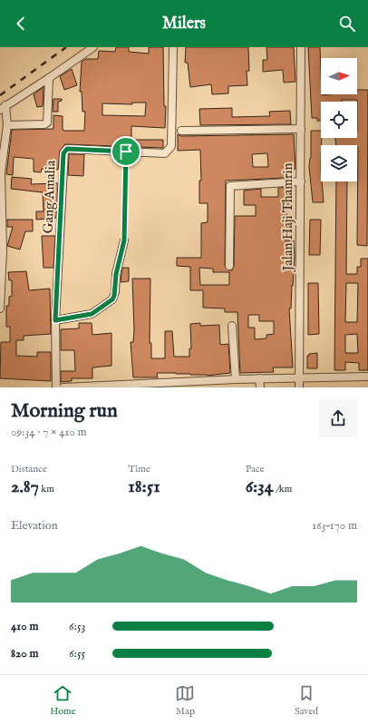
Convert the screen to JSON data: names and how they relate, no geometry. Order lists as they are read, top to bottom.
{
  "streets": {
    "street": ["Gang Amalia", "Jalan Haji Thamrin"]
  },
  "north": "right",
  "page": {
    "header": "Milers",
    "heading": ["Morning run", "09:34 · 7 × 410 m"],
    "stats": [
      ["Distance", "2.87 km"],
      ["Time", "18:51"],
      ["Pace", "6:34 /km"]
    ],
    "chart": ["Elevation", "163–170 m"],
    "list": [
      {
        "name": "410 m",
        "note": "6:53"
      },
      {
        "name": "820 m",
        "note": "6:55"
      }
    ],
    "tabs": ["Home", "Map", "Saved"]
  }
}
